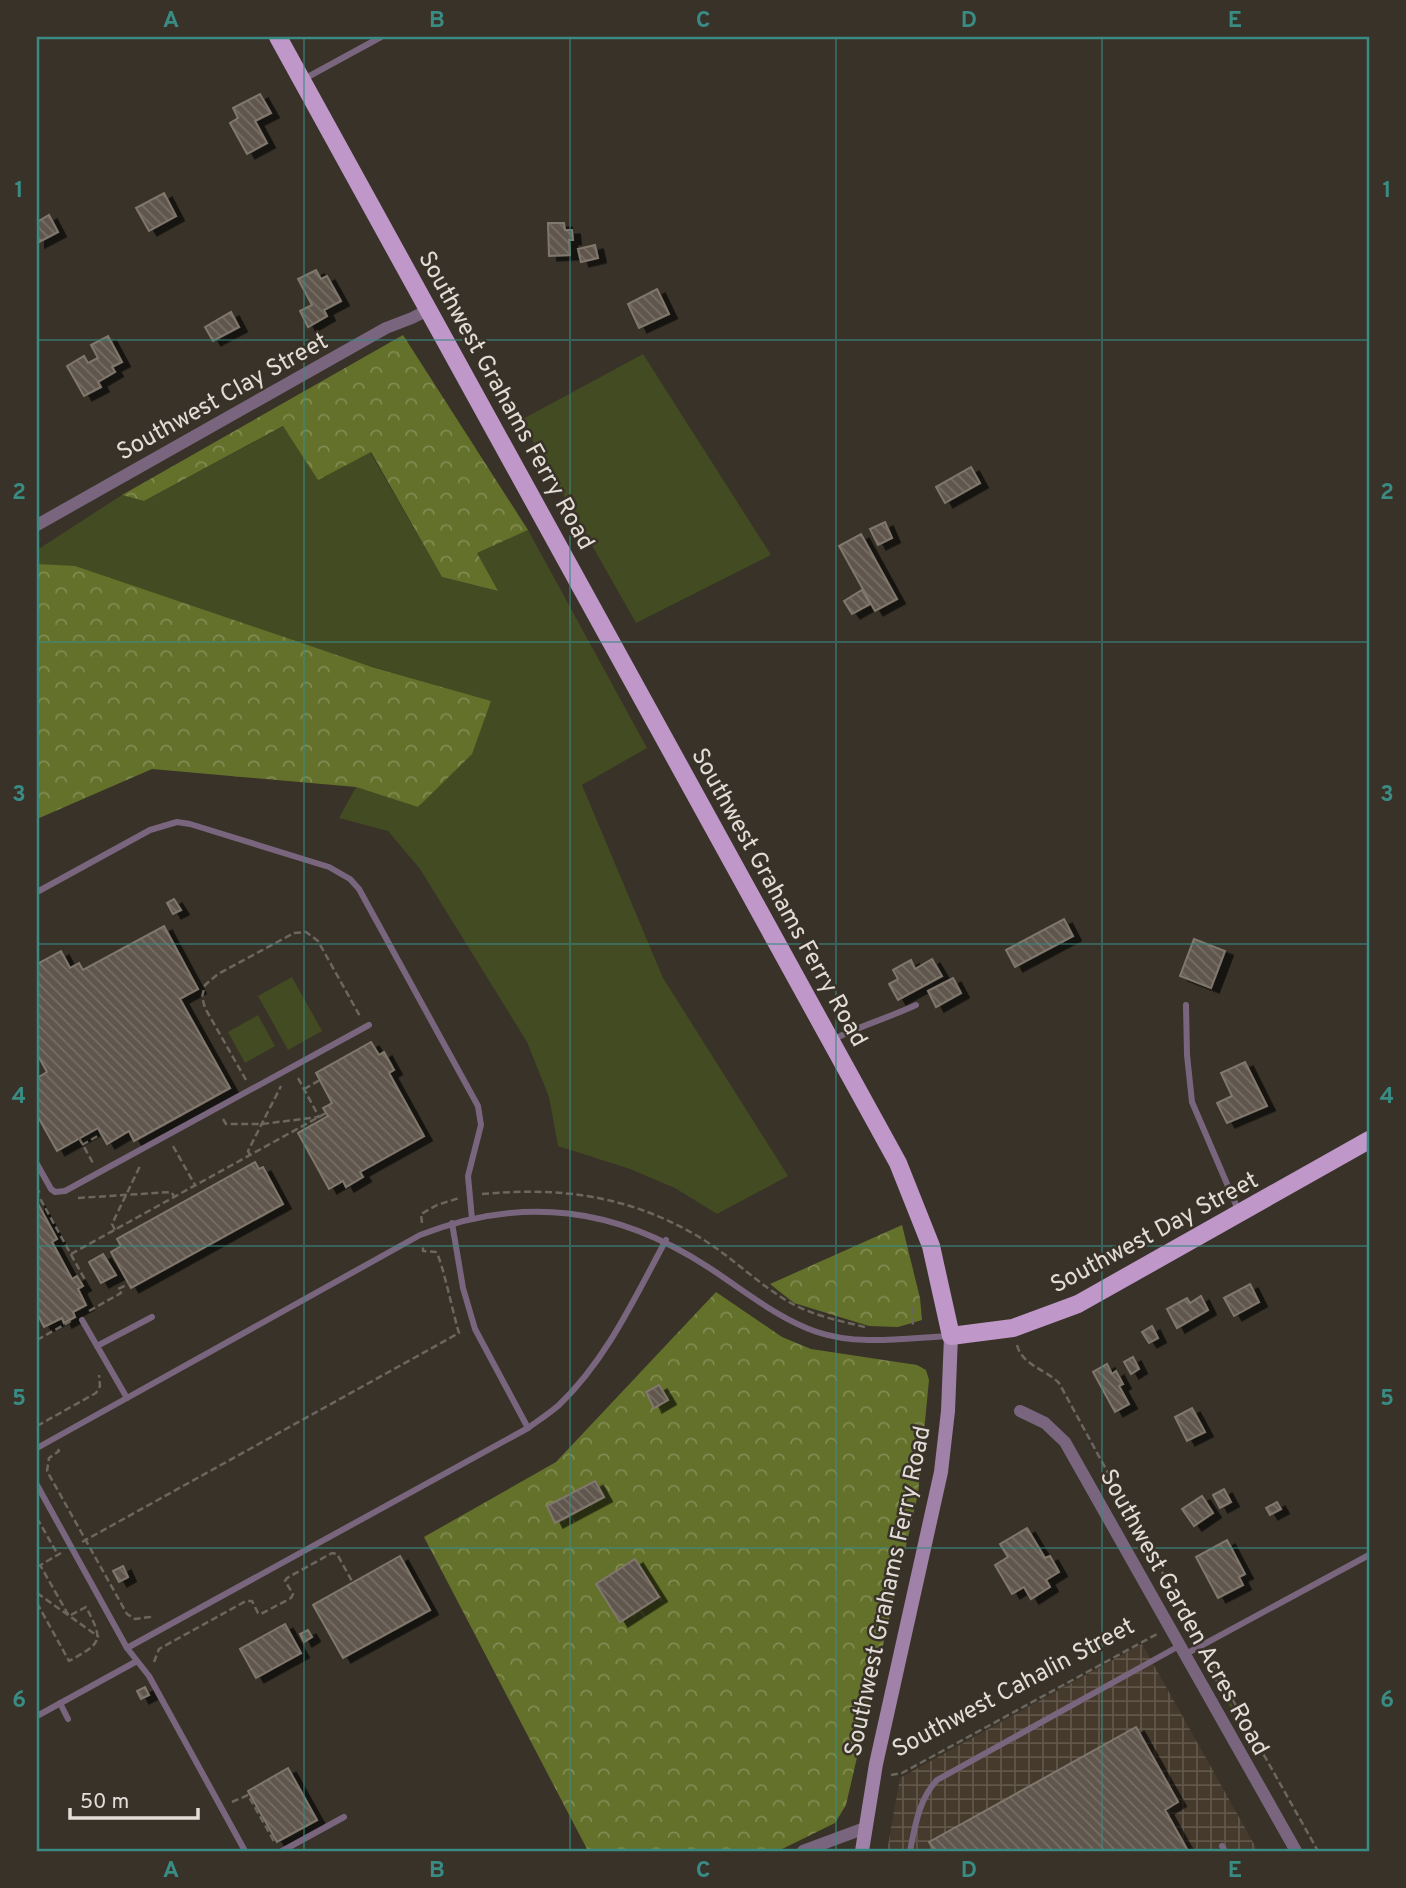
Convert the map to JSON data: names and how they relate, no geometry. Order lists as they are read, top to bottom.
{
  "streets": {
    "main road": ["Southwest Grahams Ferry Road", "Southwest Day Street"],
    "street": ["Southwest Clay Street", "Southwest Garden Acres Road"],
    "path": ["Southwest Cahalin Street"]
  },
  "crossings": [
    ["Southwest Clay Street", "Southwest Grahams Ferry Road"],
    ["Southwest Grahams Ferry Road", "Southwest Day Street"],
    ["Southwest Grahams Ferry Road", "Southwest Cahalin Street"],
    ["Southwest Garden Acres Road", "Southwest Cahalin Street"]
  ],
  "scale_bar": "50 m",
  "grid": {
    "columns": [
      "A",
      "B",
      "C",
      "D",
      "E"
    ],
    "rows": [
      "1",
      "2",
      "3",
      "4",
      "5",
      "6"
    ]
  }
}
